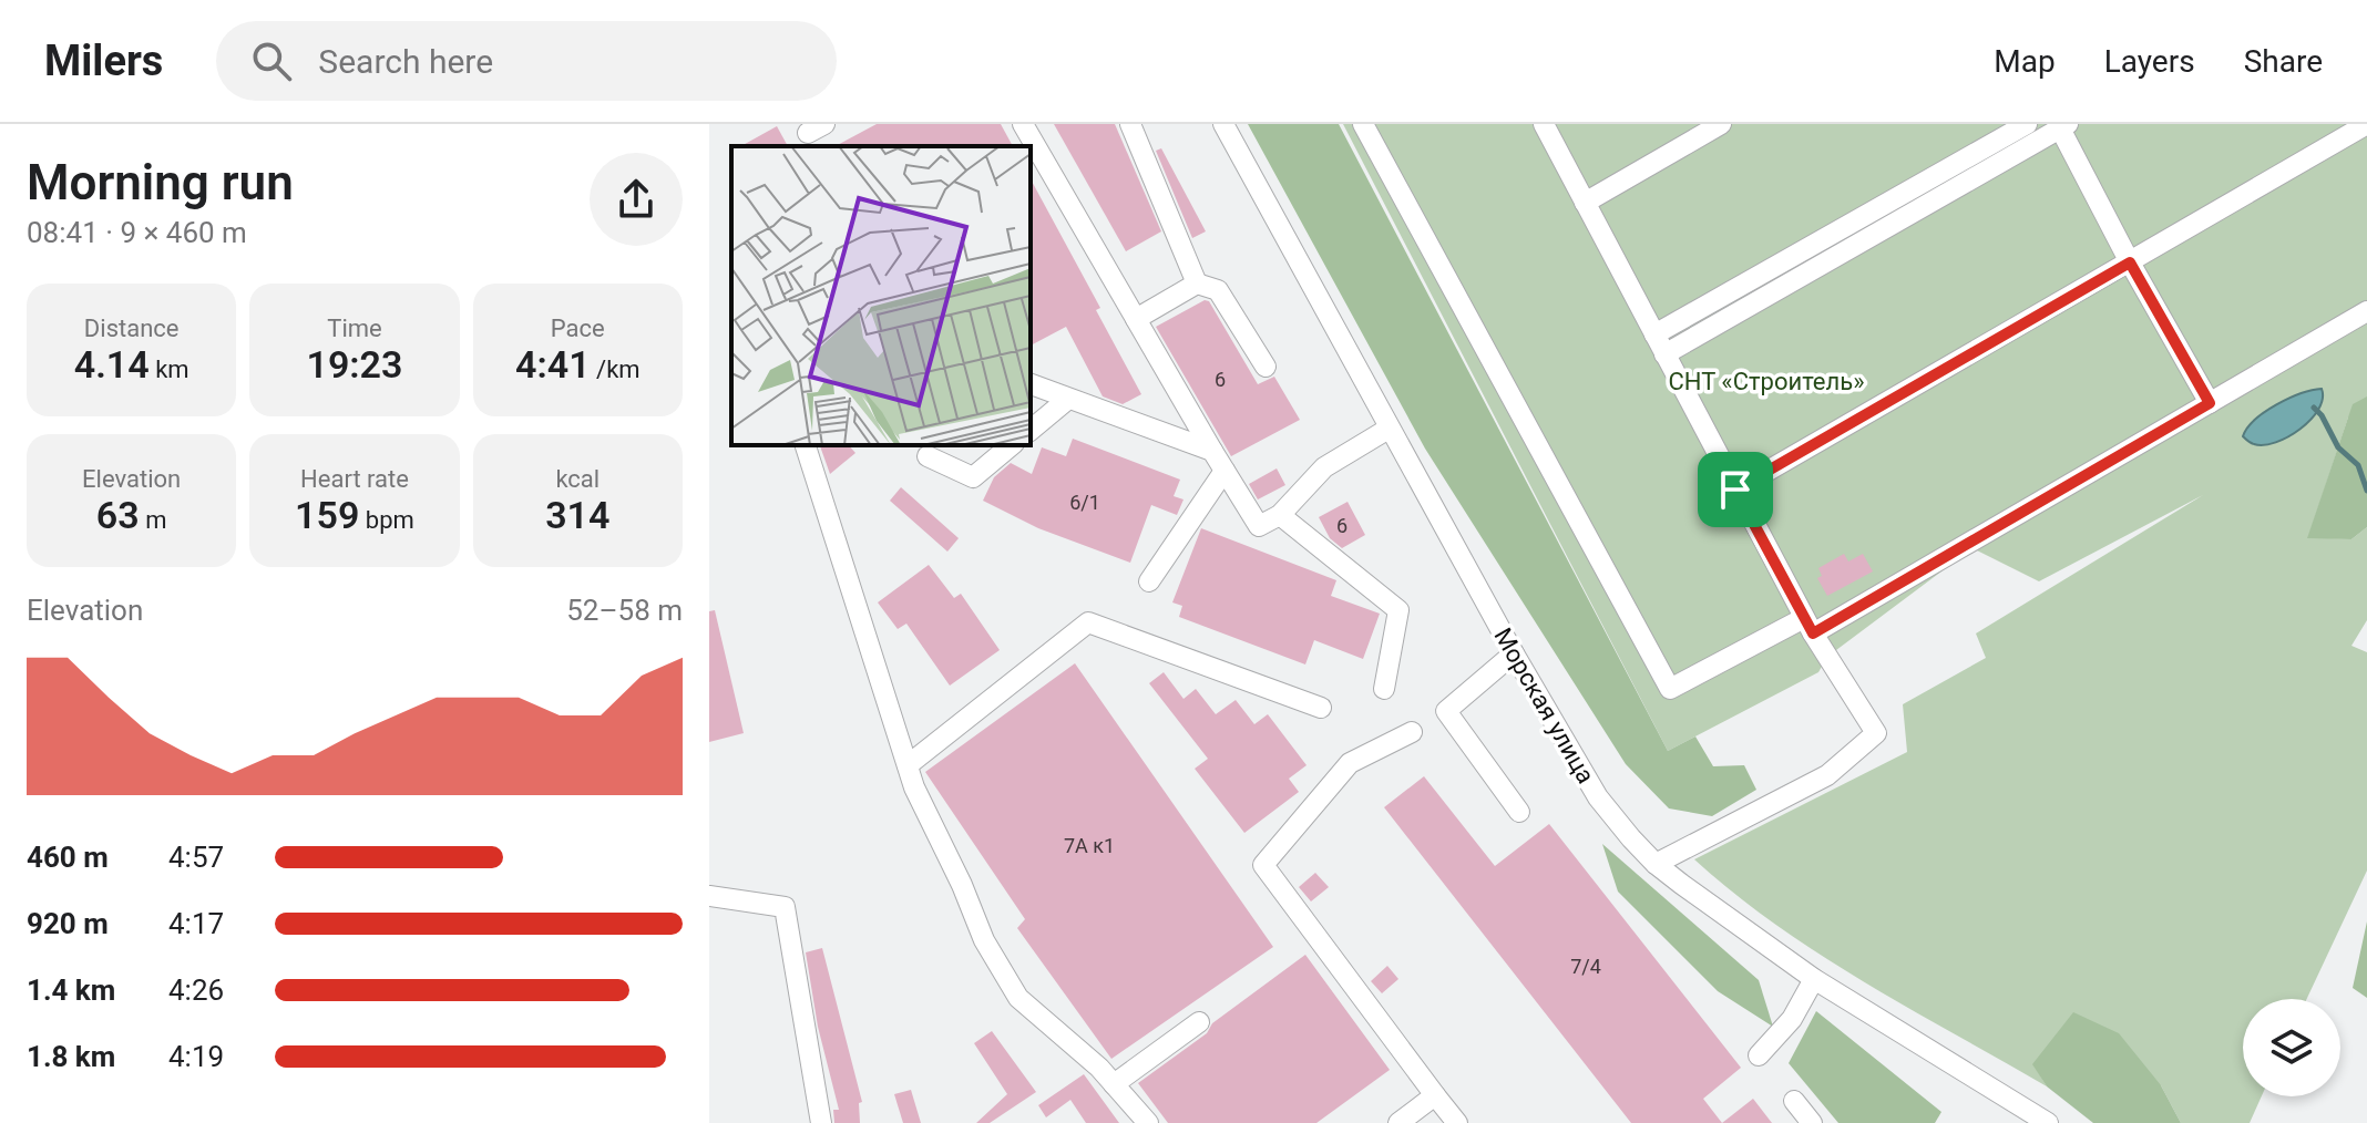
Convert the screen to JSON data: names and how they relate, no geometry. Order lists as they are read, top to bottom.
{
  "streets": {
    "street": ["Морская улица"]
  },
  "parks": ["СНТ «Строитель»"],
  "house_numbers": [
    "6",
    "6/1",
    "6",
    "7А к1",
    "7/4"
  ],
  "page": {
    "header": "Milers",
    "search": "Search here",
    "nav": ["Map", "Layers", "Share"],
    "heading": ["Morning run", "08:41 · 9 × 460 m"],
    "stats": [
      ["Distance", "4.14 km"],
      ["Time", "19:23"],
      ["Pace", "4:41 /km"],
      ["Elevation", "63 m"],
      ["Heart rate", "159 bpm"],
      ["kcal", "314"]
    ],
    "chart": ["Elevation", "52–58 m"],
    "list": [
      {
        "name": "460 m",
        "note": "4:57"
      },
      {
        "name": "920 m",
        "note": "4:17"
      },
      {
        "name": "1.4 km",
        "note": "4:26"
      },
      {
        "name": "1.8 km",
        "note": "4:19"
      }
    ]
  }
}
